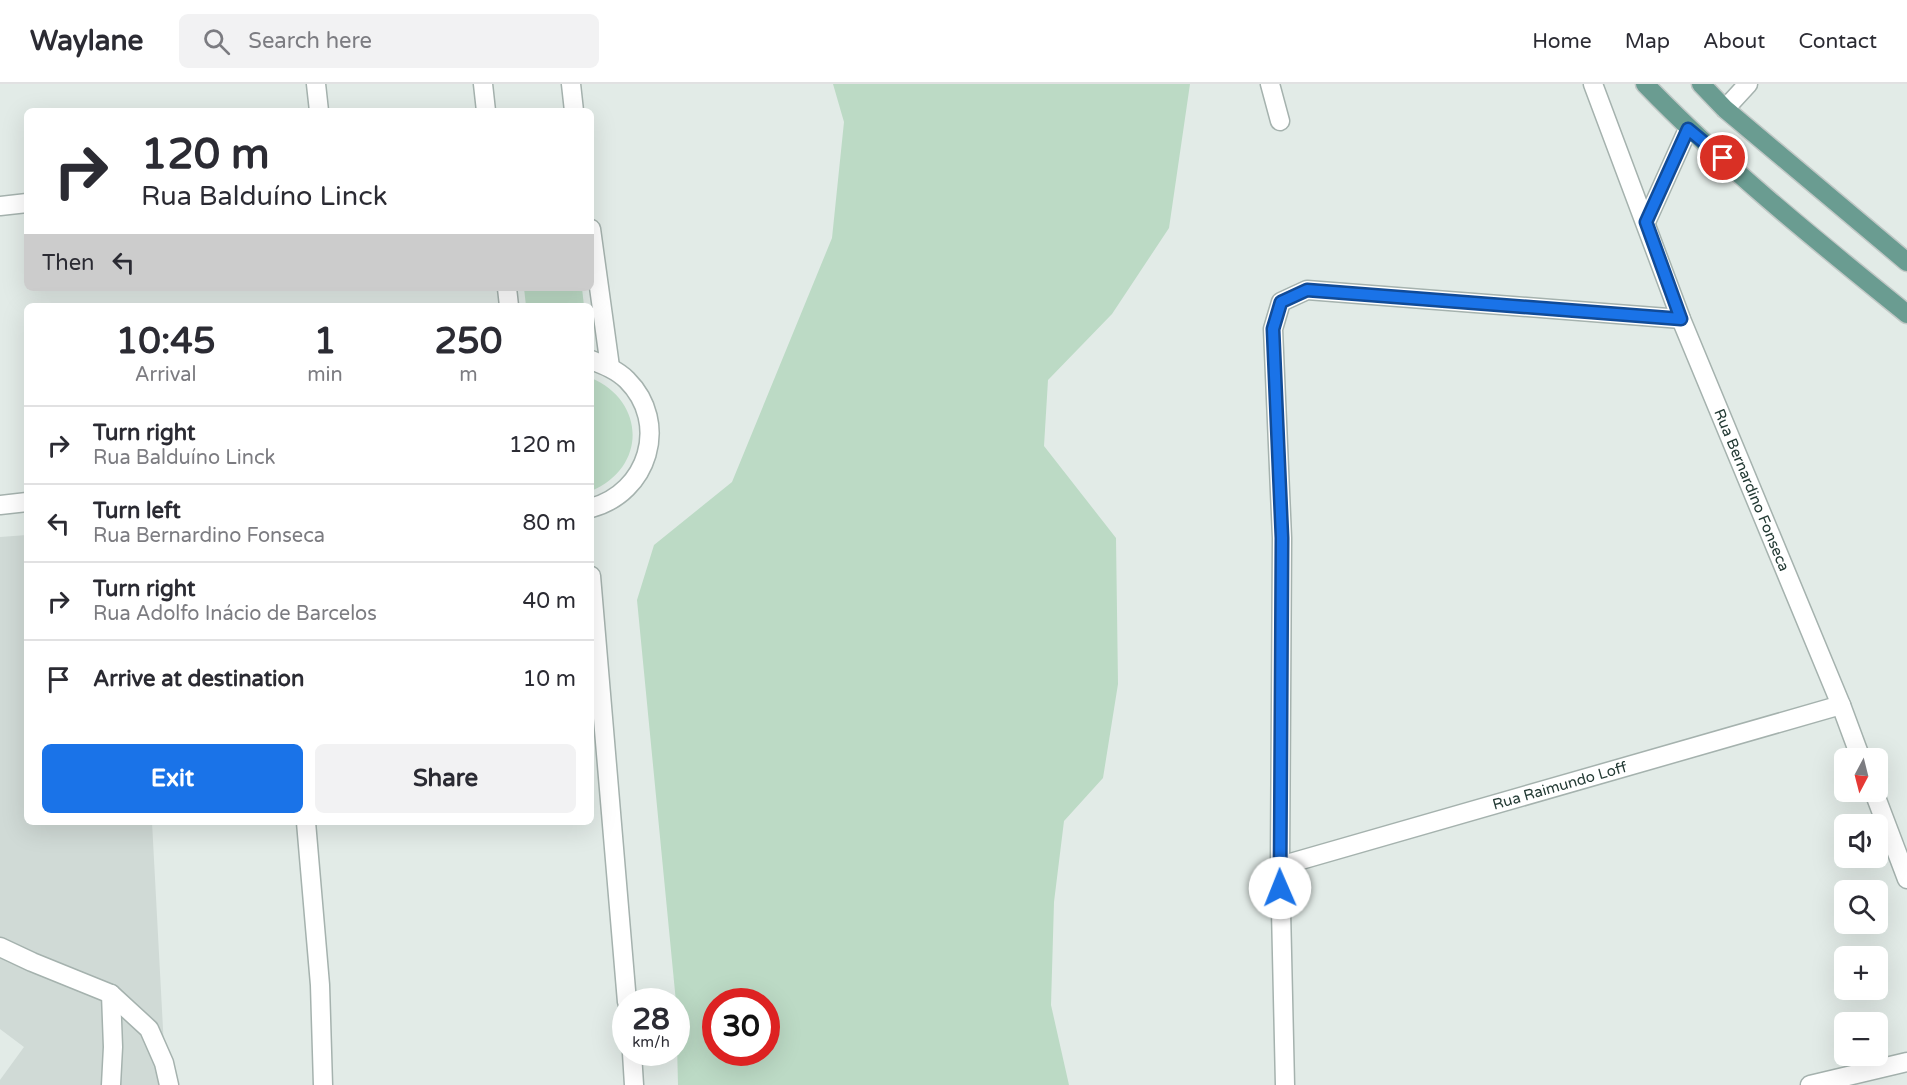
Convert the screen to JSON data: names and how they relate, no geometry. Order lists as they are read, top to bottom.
{
  "streets": {
    "street": ["Rua Bernardino Fonseca", "Rua Raimundo Loff"]
  },
  "crossings": [
    ["Rua Bernardino Fonseca", "Rua Raimundo Loff"]
  ],
  "north": "bottom",
  "page": {
    "header": "Waylane",
    "search": "Search here",
    "nav": [
      "Home",
      "Map",
      "About",
      "Contact"
    ],
    "turn": ["120 m", "Rua Balduíno Linck"],
    "then": "Then",
    "eta": [
      "10:45",
      "Arrival",
      "1",
      "min",
      "250",
      "m"
    ],
    "list": [
      {
        "name": "Turn right",
        "note": "Rua Balduíno Linck",
        "value": "120 m"
      },
      {
        "name": "Turn left",
        "note": "Rua Bernardino Fonseca",
        "value": "80 m"
      },
      {
        "name": "Turn right",
        "note": "Rua Adolfo Inácio de Barcelos",
        "value": "40 m"
      },
      {
        "name": "Arrive at destination",
        "value": "10 m"
      }
    ],
    "buttons": ["Exit", "Share"],
    "map_buttons": ["+", "−"],
    "speed": "28 km/h",
    "limit": "30"
  }
}
